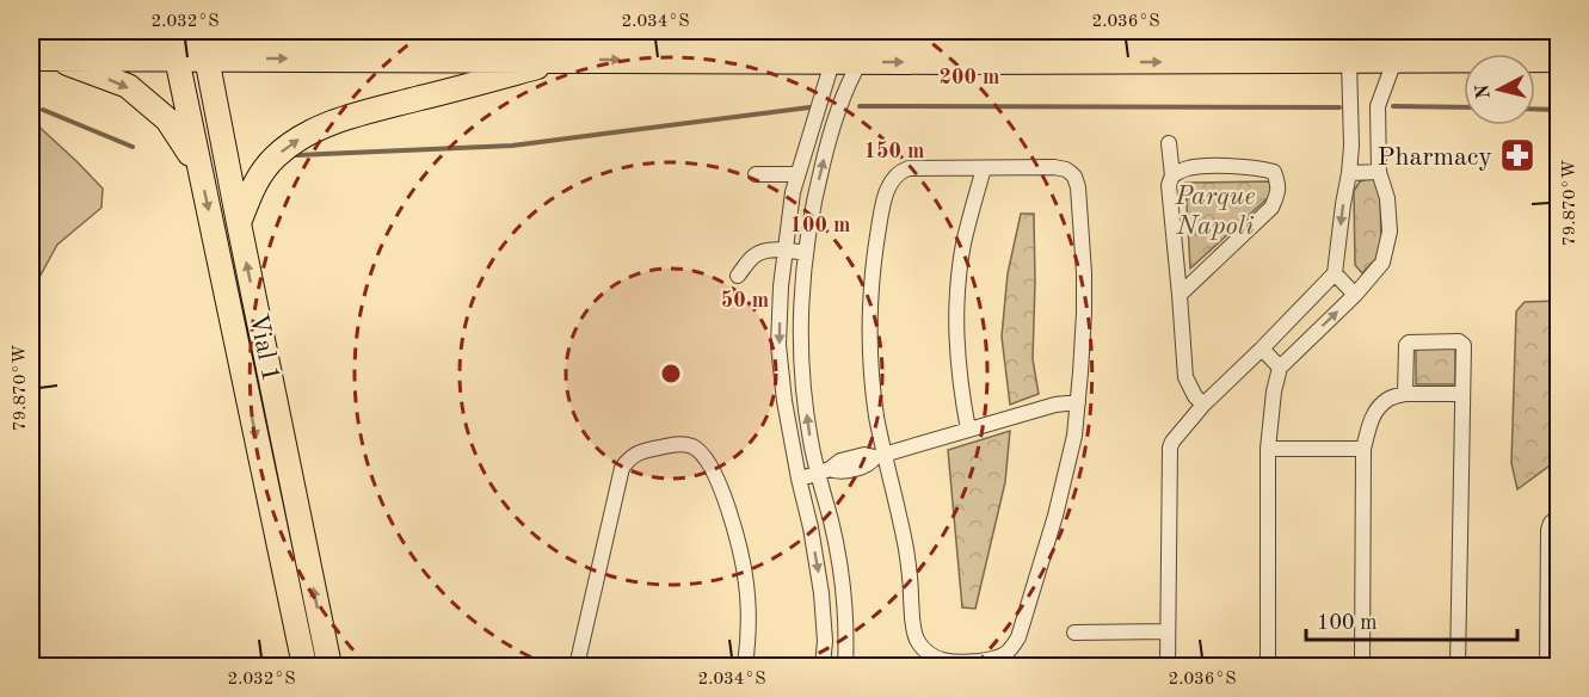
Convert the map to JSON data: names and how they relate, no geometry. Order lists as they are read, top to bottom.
{
  "streets": {
    "main road": ["Vial 1"]
  },
  "parks": ["Parque Napoli"],
  "places": {
    "pharmacy": ["Pharmacy"]
  },
  "scale_bar": "100 m",
  "north": "left",
  "coordinates": [
    "2.032°S",
    "2.034°S",
    "2.036°S",
    "79.870°W"
  ],
  "rings": [
    "200 m",
    "150 m",
    "100 m",
    "50 m"
  ]
}
